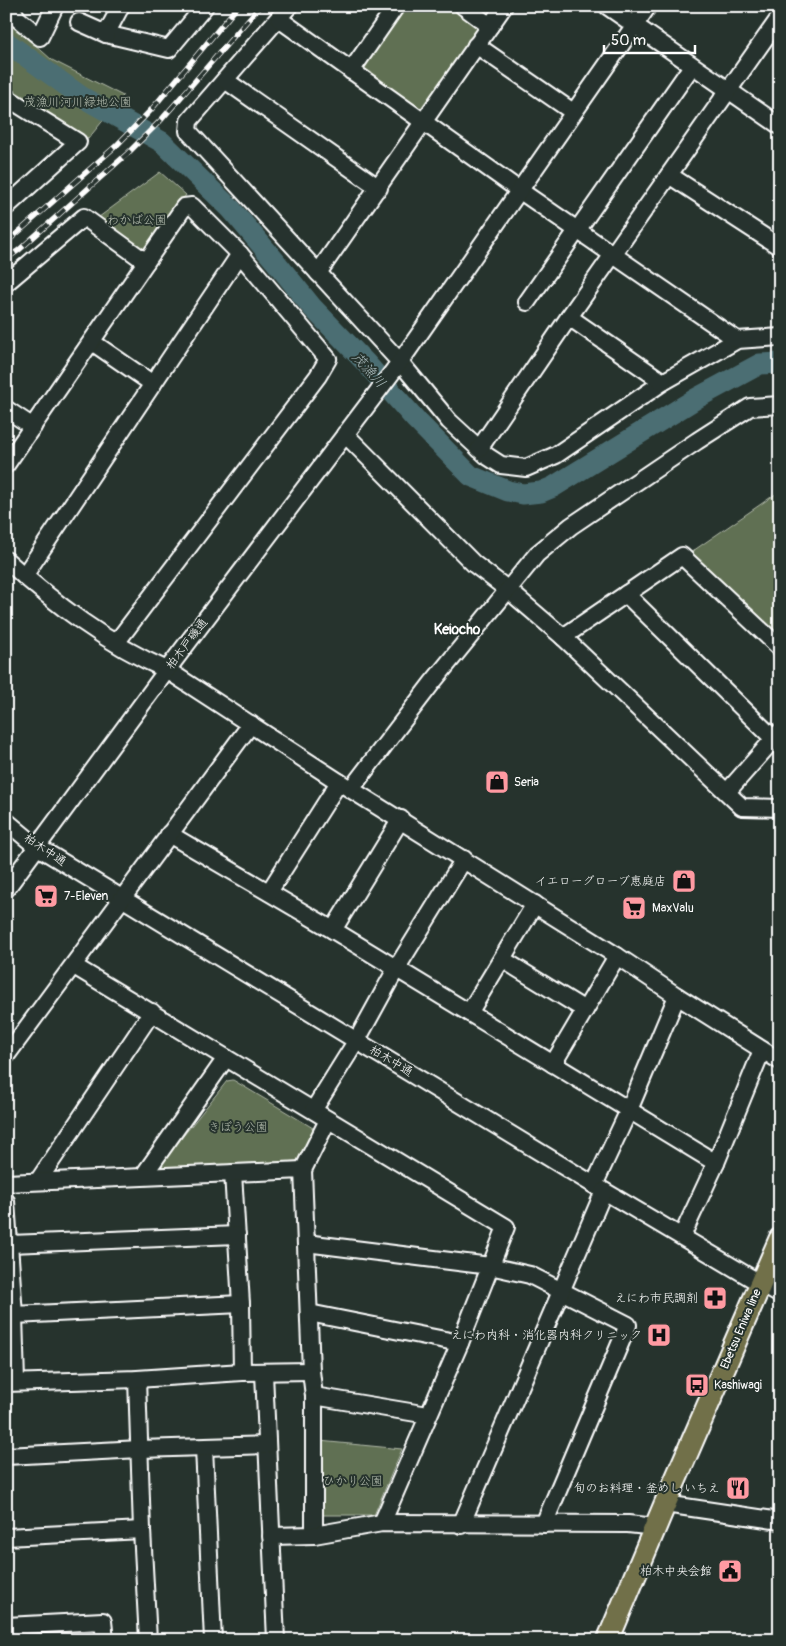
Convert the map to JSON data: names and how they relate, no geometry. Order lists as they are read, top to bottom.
{
  "streets": {
    "main road": ["Ebetsu Eniwa line"],
    "street": ["柏木戸磯通", "柏木中通"]
  },
  "crossings": [
    ["柏木戸磯通", "柏木中通"],
    ["柏木中通", "Ebetsu Eniwa line"]
  ],
  "districts": ["Keiocho"],
  "water": ["茂漁川"],
  "parks": [
    "茂漁川河川緑地公園",
    "わかば公園",
    "きぼう公園",
    "ひかり公園"
  ],
  "places": {
    "shop": ["Seria", "イエローグローブ恵庭店"],
    "supermarket": ["7-Eleven", "MaxValu"],
    "pharmacy": ["えにわ市民調剤"],
    "hospital": ["えにわ内科・消化器内科クリニック"],
    "bus stop": ["Kashiwagi"],
    "restaurant": ["旬のお料理・釜めし いちえ"],
    "public building": ["柏木中央会館"]
  },
  "scale_bar": "50 m"
}
